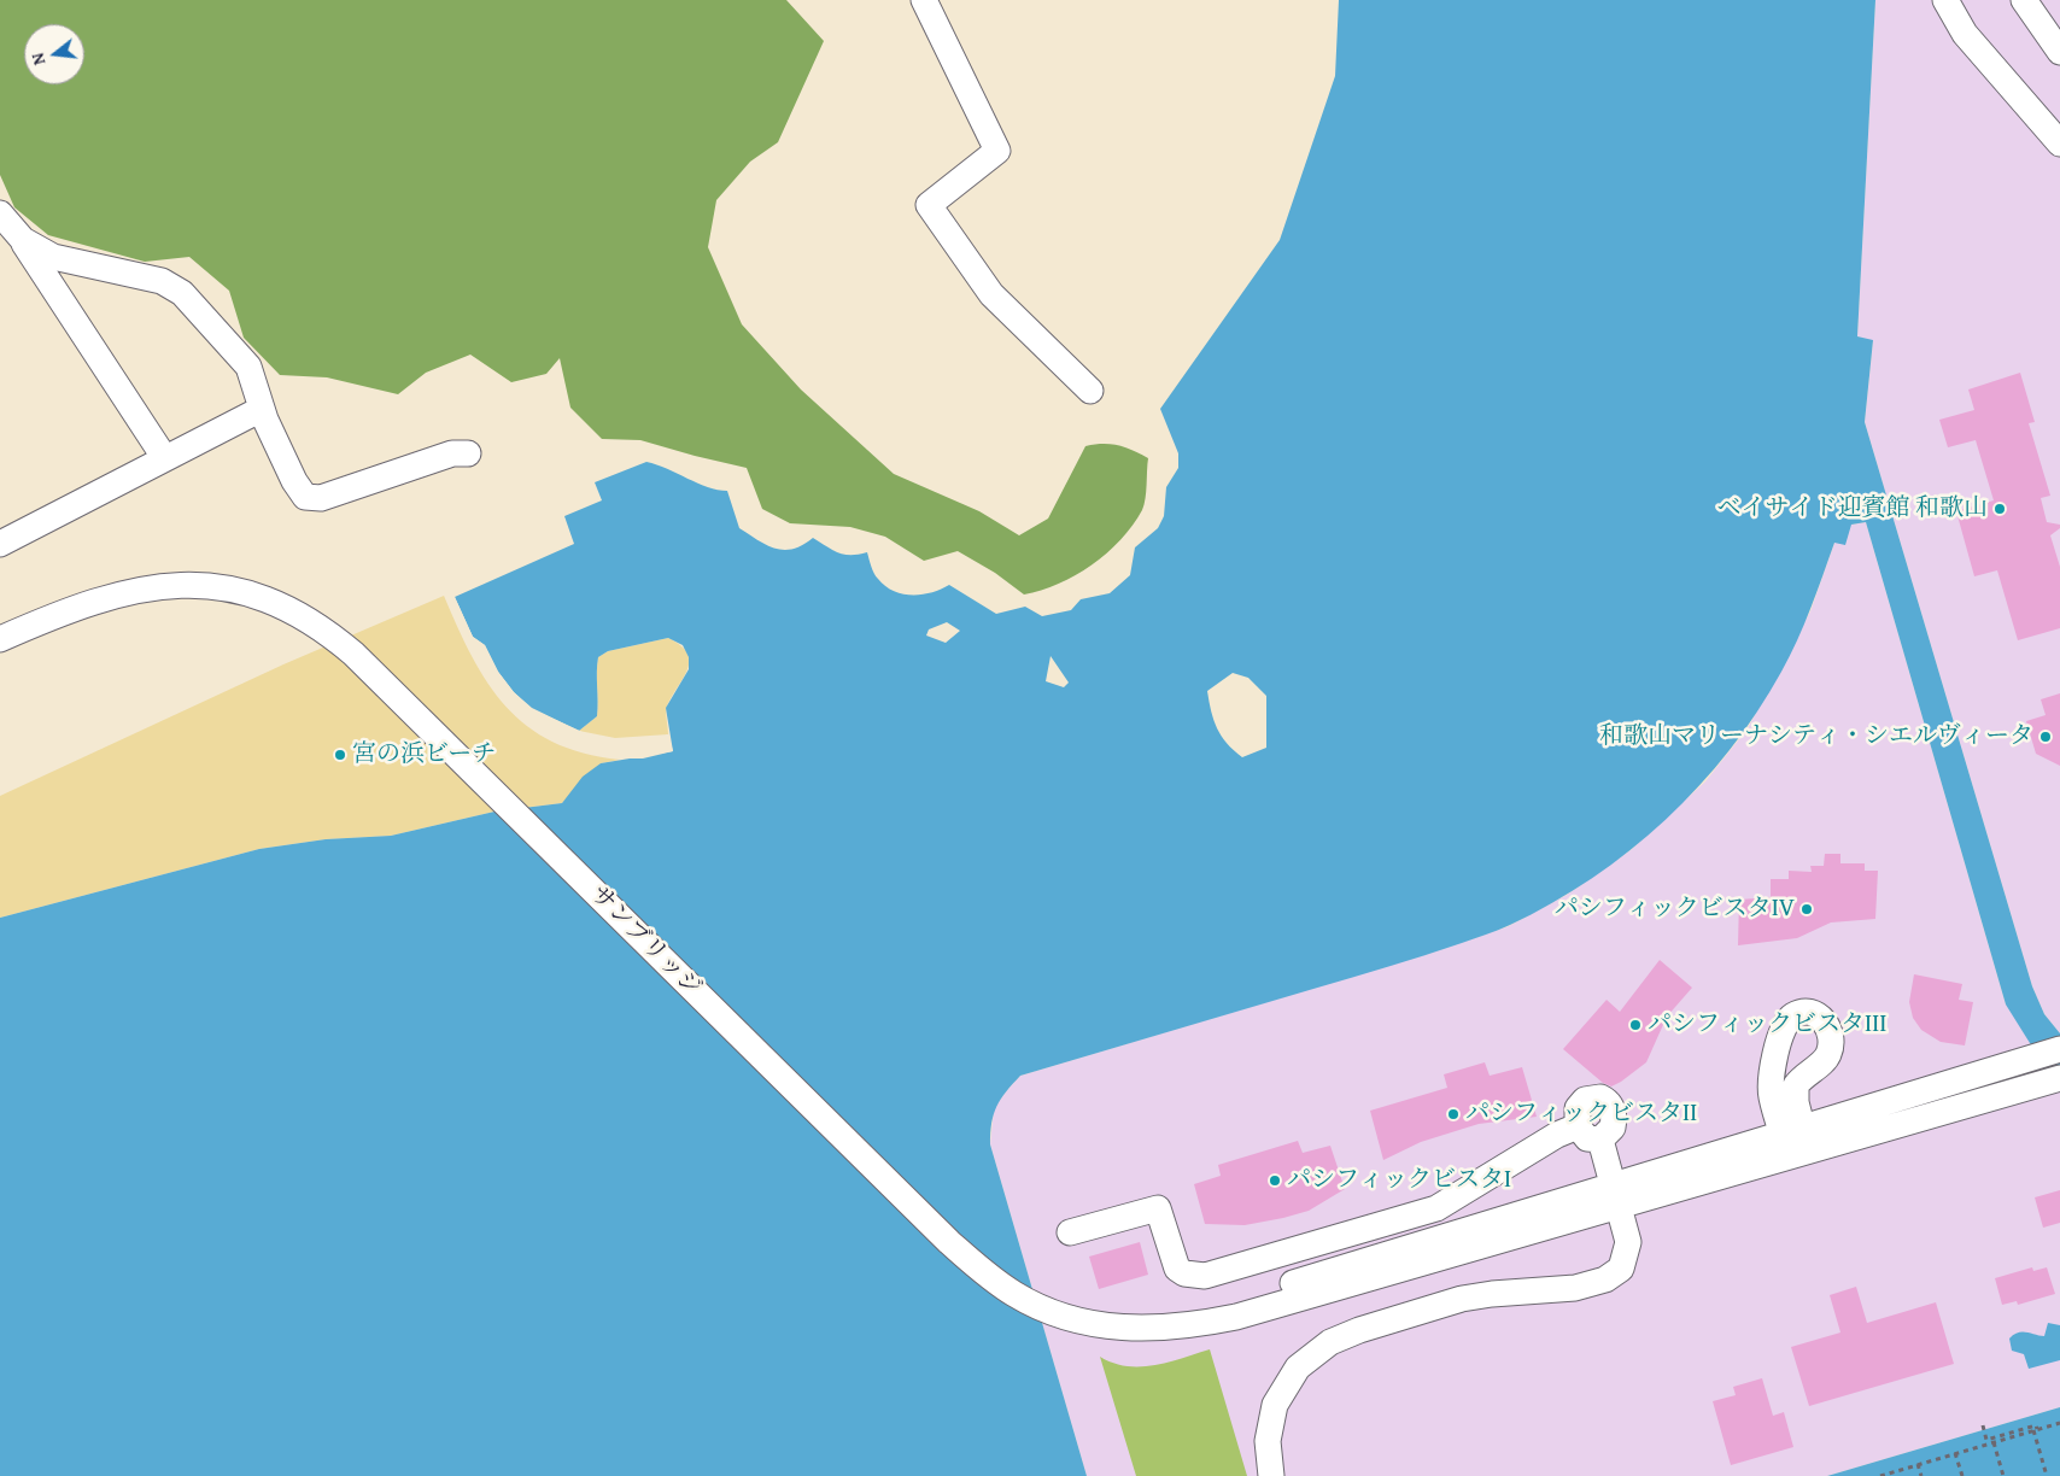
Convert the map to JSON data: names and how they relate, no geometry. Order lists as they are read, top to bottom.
{
  "streets": {
    "street": ["サンブリッジ"]
  },
  "places": [
    "ベイサイド迎賓館 和歌山",
    "和歌山マリーナシティ・シエルヴィータ",
    "宮の浜ビーチ",
    "パシフィックビスタⅣ",
    "パシフィックビスタⅢ",
    "パシフィックビスタⅡ",
    "パシフィックビスタⅠ"
  ],
  "north": "left"
}
